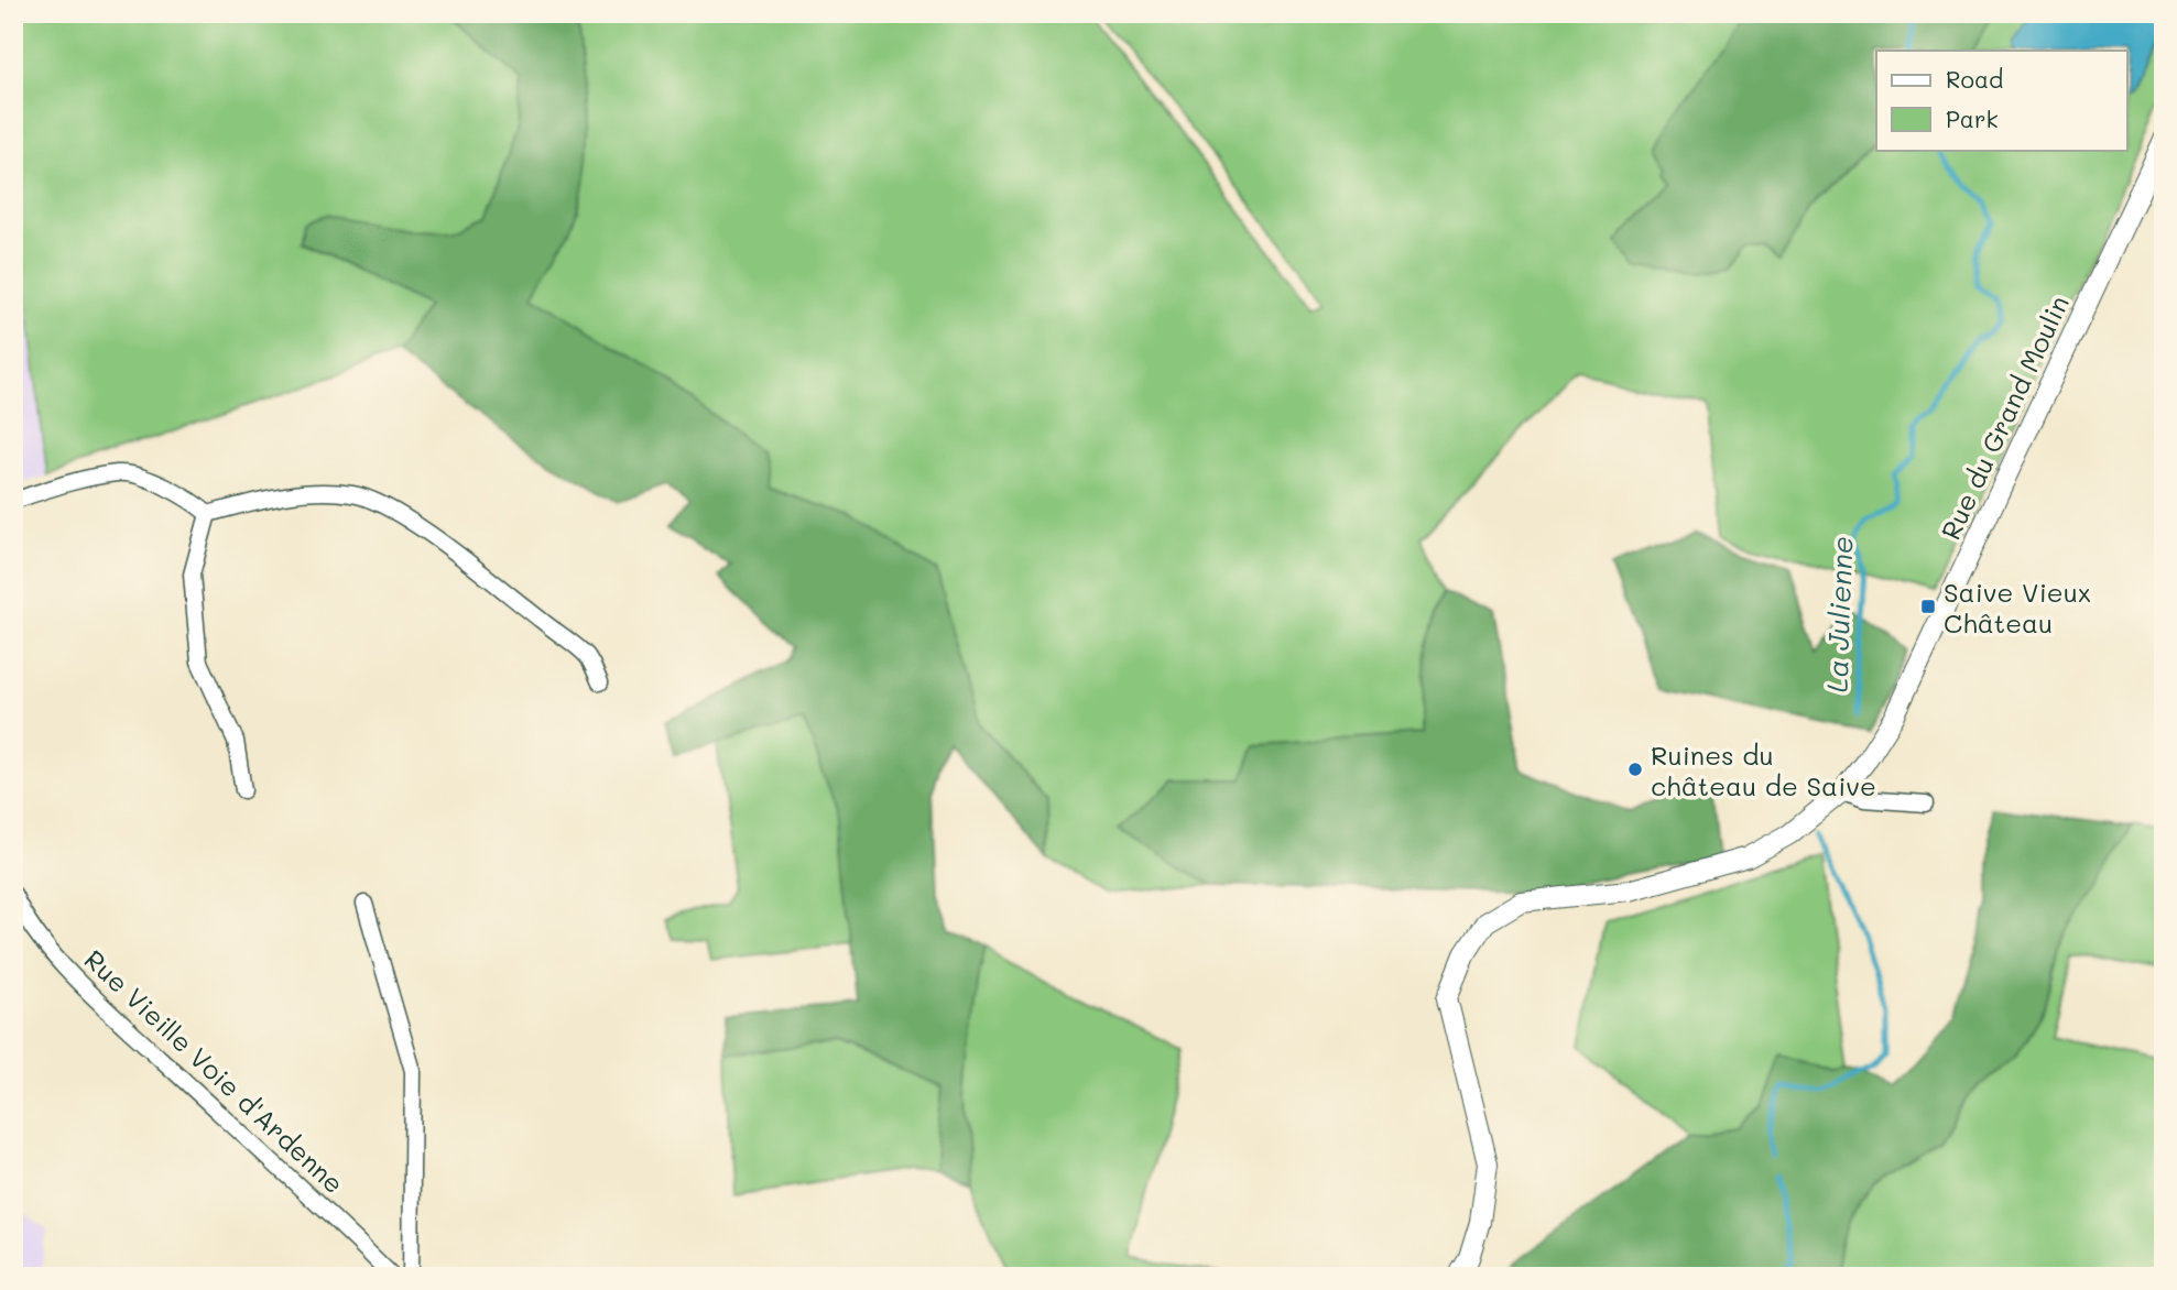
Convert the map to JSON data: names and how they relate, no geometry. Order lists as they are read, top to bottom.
{
  "streets": {
    "street": ["Rue du Grand Moulin", "Rue Vieille Voie d'Ardenne"]
  },
  "water": ["La Julienne"],
  "places": {
    "transit": ["Saive Vieux Château"],
    "other": ["Ruines du château de Saive"]
  },
  "legend": ["Road", "Park"]
}
